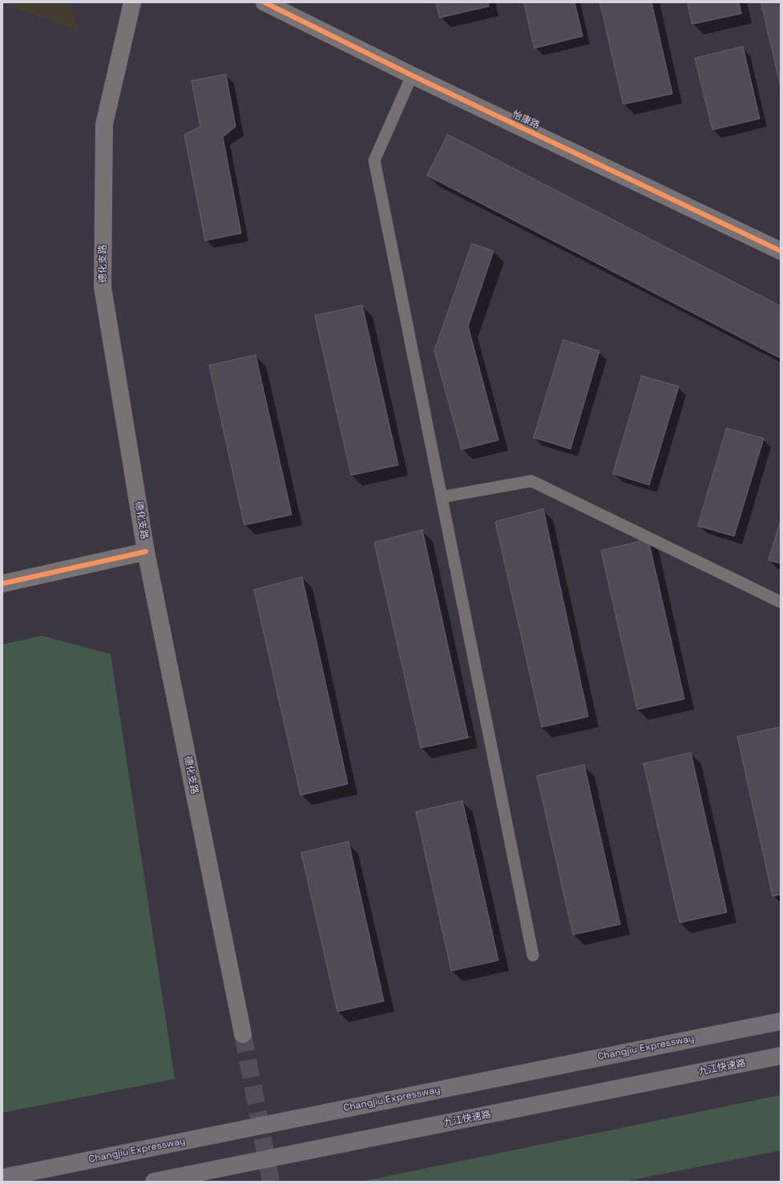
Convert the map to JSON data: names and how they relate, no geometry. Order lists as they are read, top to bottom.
{
  "streets": {
    "highway": ["Changjiu Expressway", "九江快速路"],
    "main road": ["怡康路", "德化支路"]
  }
}
